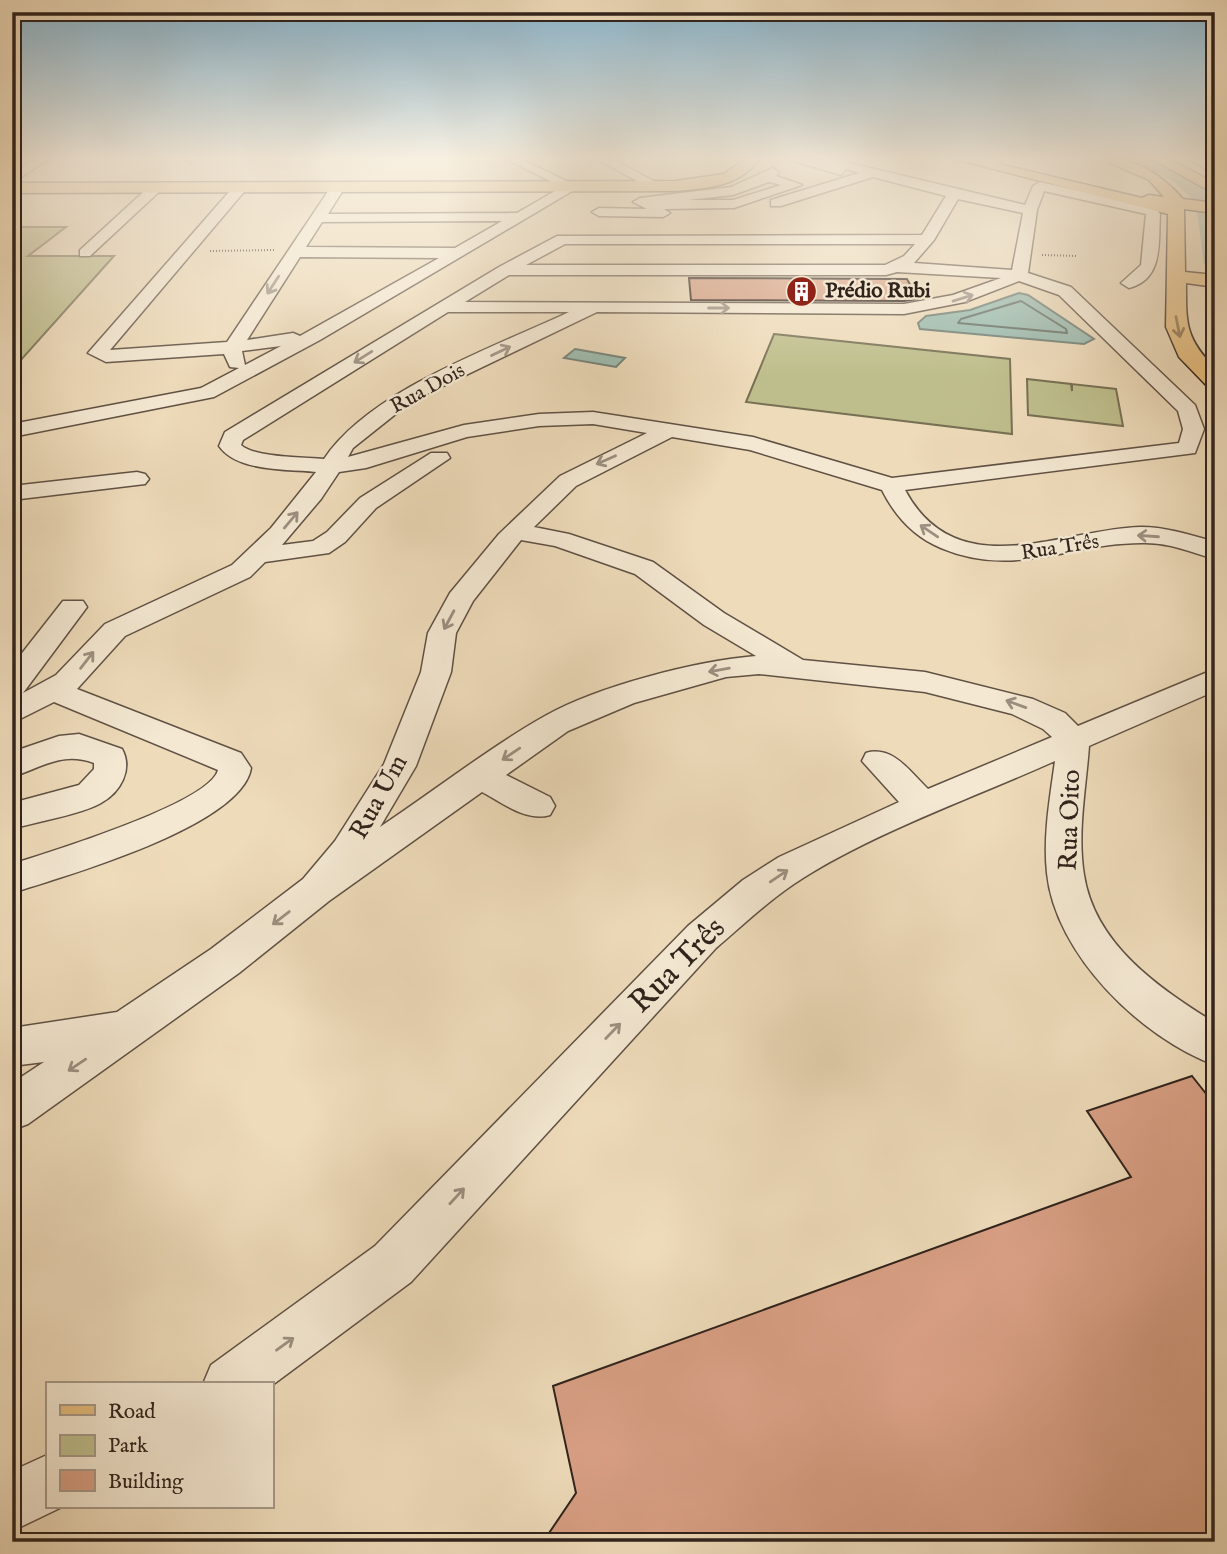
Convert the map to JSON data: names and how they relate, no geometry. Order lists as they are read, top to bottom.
{
  "streets": {
    "street": [
      "Rua Dois",
      "Rua Três",
      "Rua Um",
      "Rua Oito"
    ]
  },
  "crossings": [
    ["Rua Três", "Rua Oito"]
  ],
  "places": {
    "building": ["Prédio Rubi"]
  },
  "legend": ["Road", "Park", "Building"]
}
